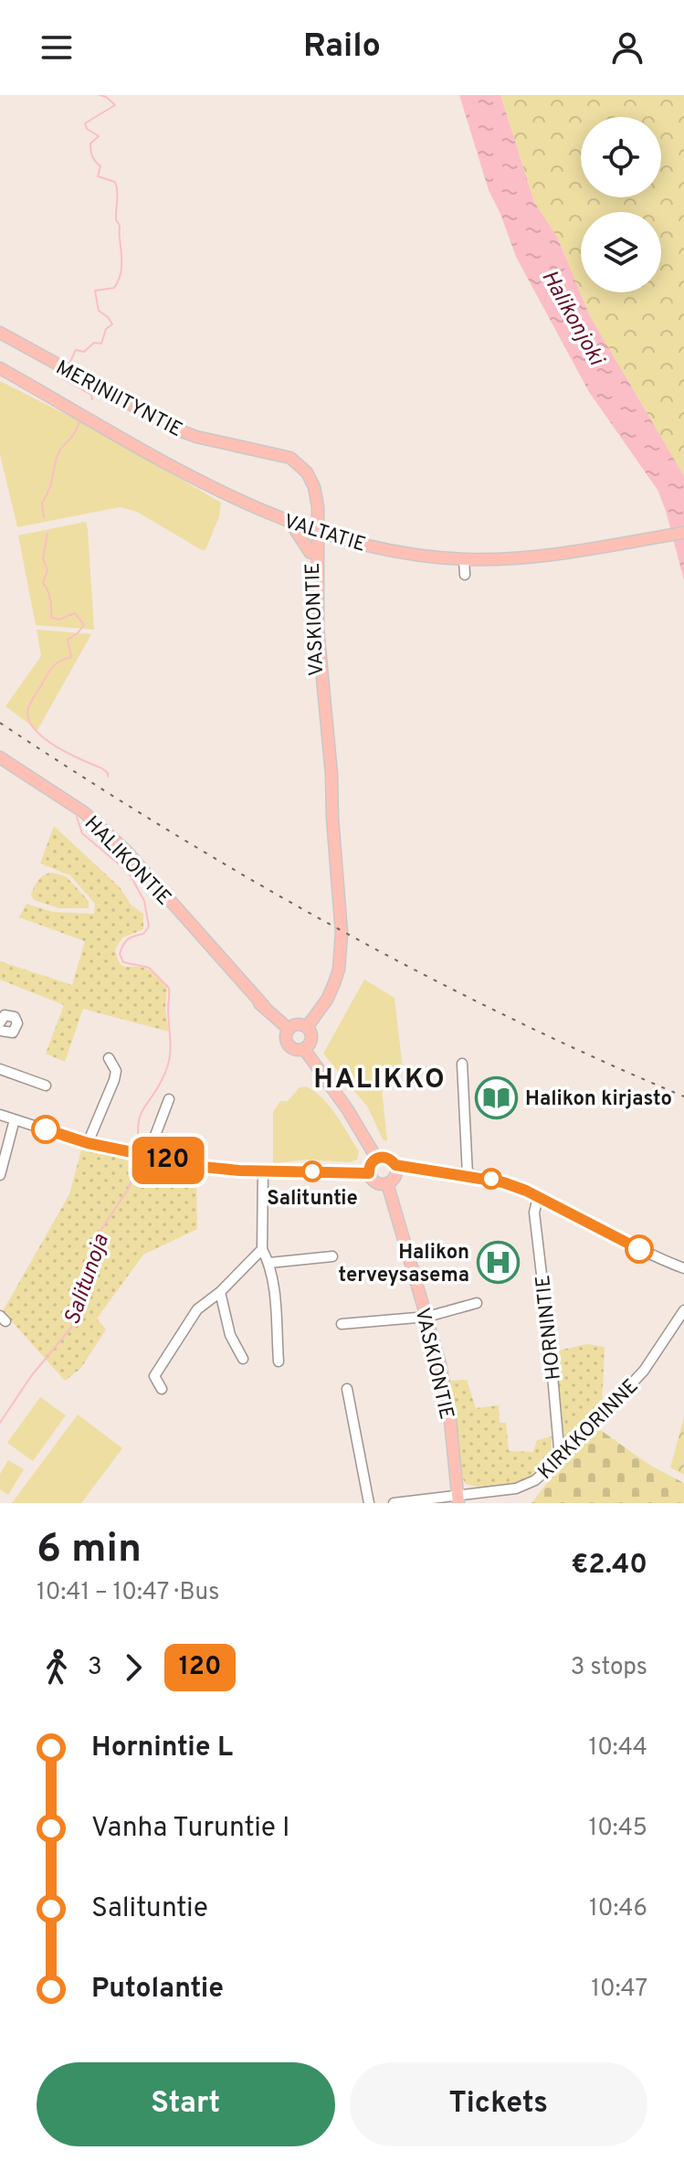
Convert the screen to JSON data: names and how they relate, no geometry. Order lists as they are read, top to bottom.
{
  "streets": {
    "main road": [
      "MERINIITYNTIE",
      "VALTATIE",
      "VASKIONTIE",
      "HALIKONTIE"
    ],
    "street": ["HORNINTIE", "KIRKKORINNE"]
  },
  "crossings": [
    ["MERINIITYNTIE", "VALTATIE"],
    ["MERINIITYNTIE", "VASKIONTIE"],
    ["VALTATIE", "VASKIONTIE"],
    ["VASKIONTIE", "HALIKONTIE"],
    ["VASKIONTIE", "KIRKKORINNE"],
    ["HORNINTIE", "KIRKKORINNE"]
  ],
  "districts": ["HALIKKO"],
  "water": ["Halikonjoki", "Salitunoja"],
  "places": {
    "library": ["Halikon kirjasto"],
    "other": ["Salituntie"],
    "hospital": ["Halikon terveysasema"]
  },
  "lines": ["bus line 120"],
  "page": {
    "header": "Railo",
    "on_map": "120",
    "heading": ["6 min", "10:41 – 10:47 · Bus", "€2.40"],
    "legs": ["3", "120", "3 stops"],
    "list": [
      {
        "name": "Hornintie L",
        "value": "10:44"
      },
      {
        "name": "Vanha Turuntie I",
        "value": "10:45"
      },
      {
        "name": "Salituntie",
        "value": "10:46"
      },
      {
        "name": "Putolantie",
        "value": "10:47"
      }
    ],
    "buttons": ["Start", "Tickets"]
  }
}
